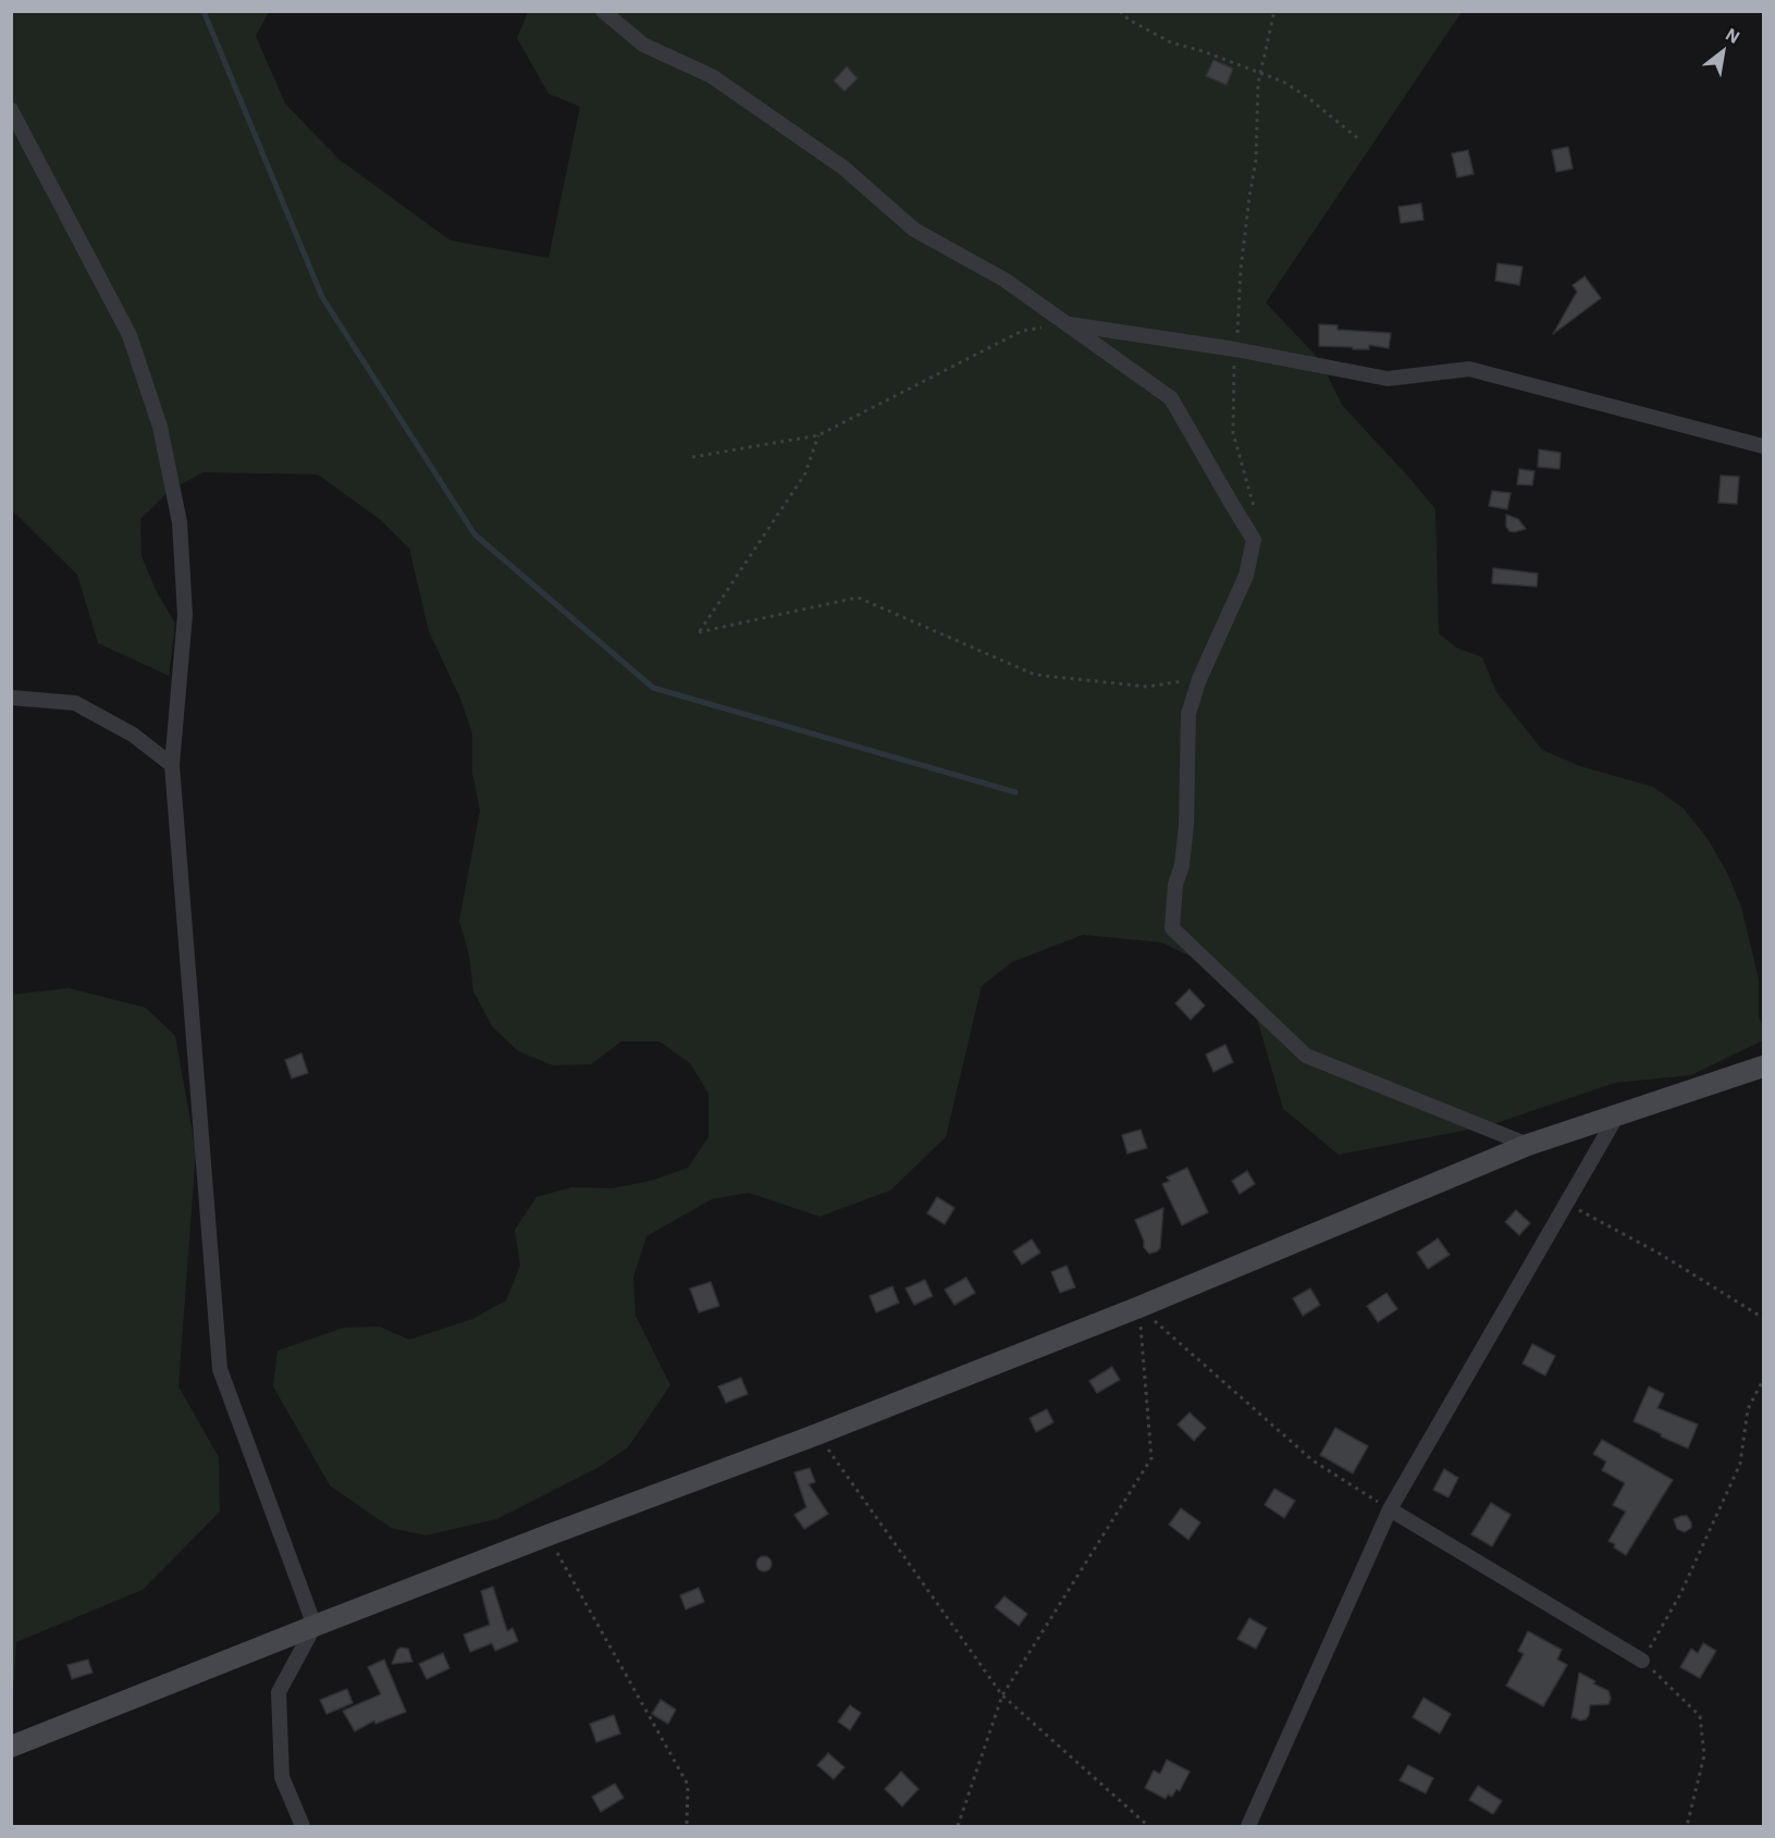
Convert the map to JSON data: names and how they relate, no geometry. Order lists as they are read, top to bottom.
{
  "north": "top right"
}
